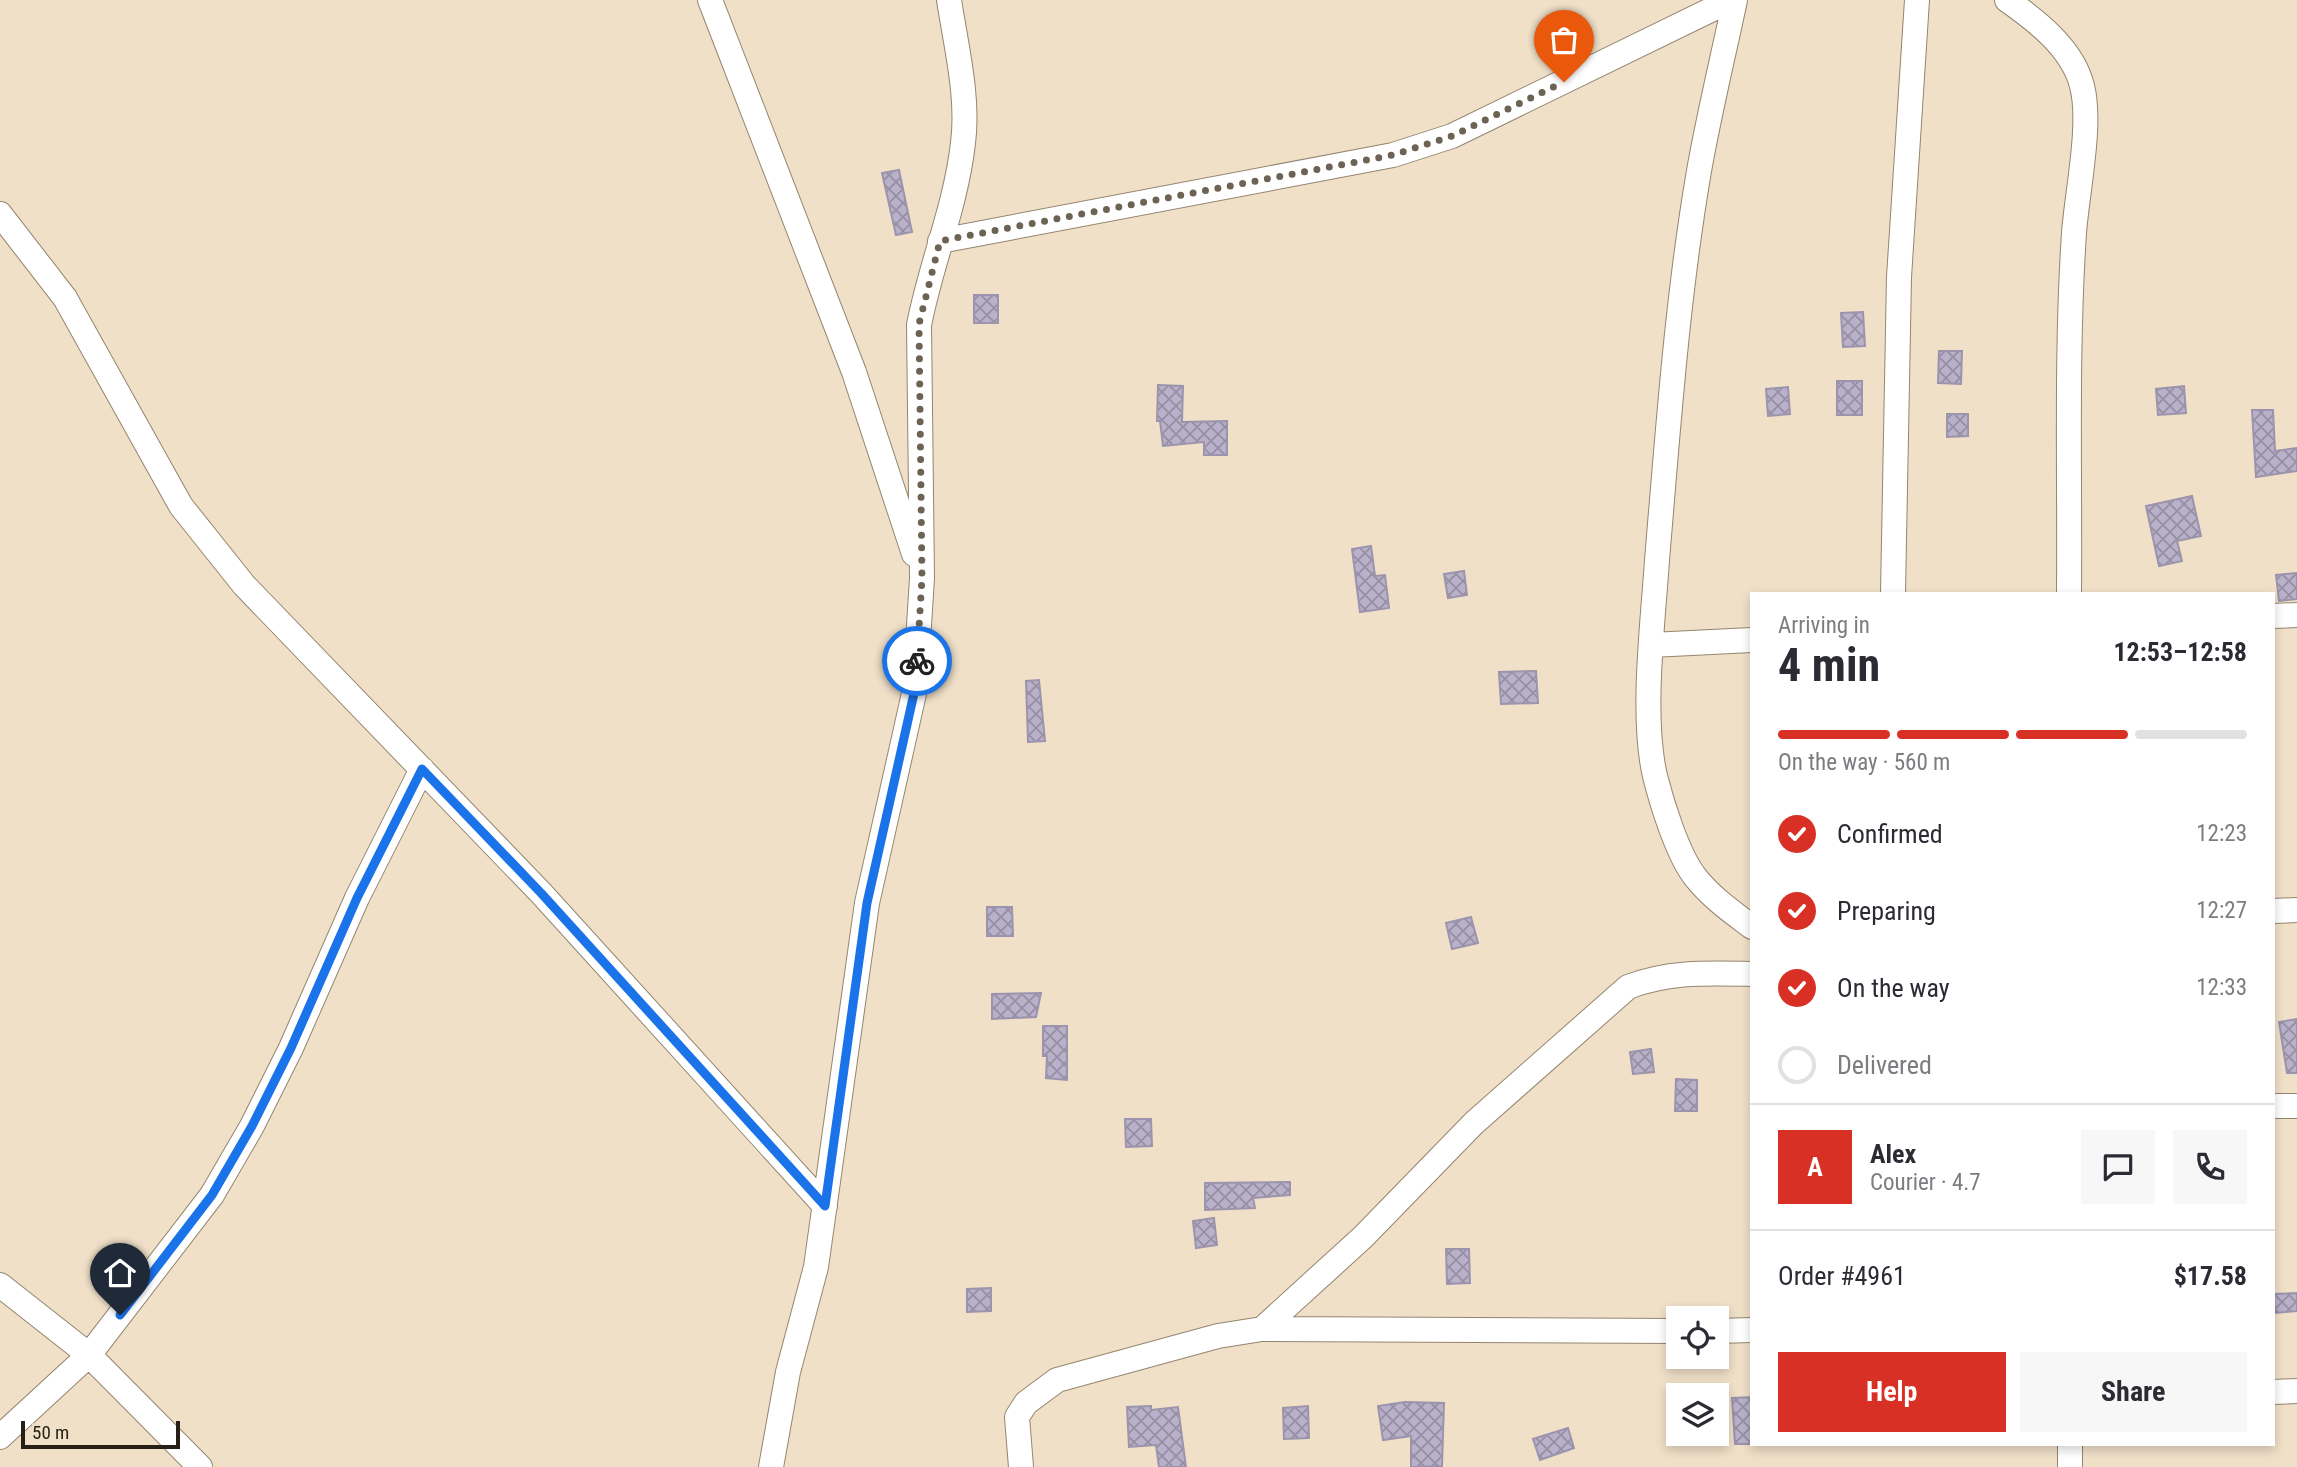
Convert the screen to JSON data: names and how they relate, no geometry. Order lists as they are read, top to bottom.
{
  "scale_bar": "50 m",
  "page": {
    "heading": ["4 min", "Arriving in", "12:53–12:58"],
    "panel": [
      "Alex",
      "Courier · 4.7",
      "Order #4961",
      "$17.58"
    ],
    "bar": "On the way · 560 m",
    "list": [
      ["Confirmed", "12:23"],
      ["Preparing", "12:27"],
      ["On the way", "12:33"],
      "Delivered"
    ],
    "round": "A",
    "buttons": ["Help", "Share"],
    "scale": "50 m"
  }
}
